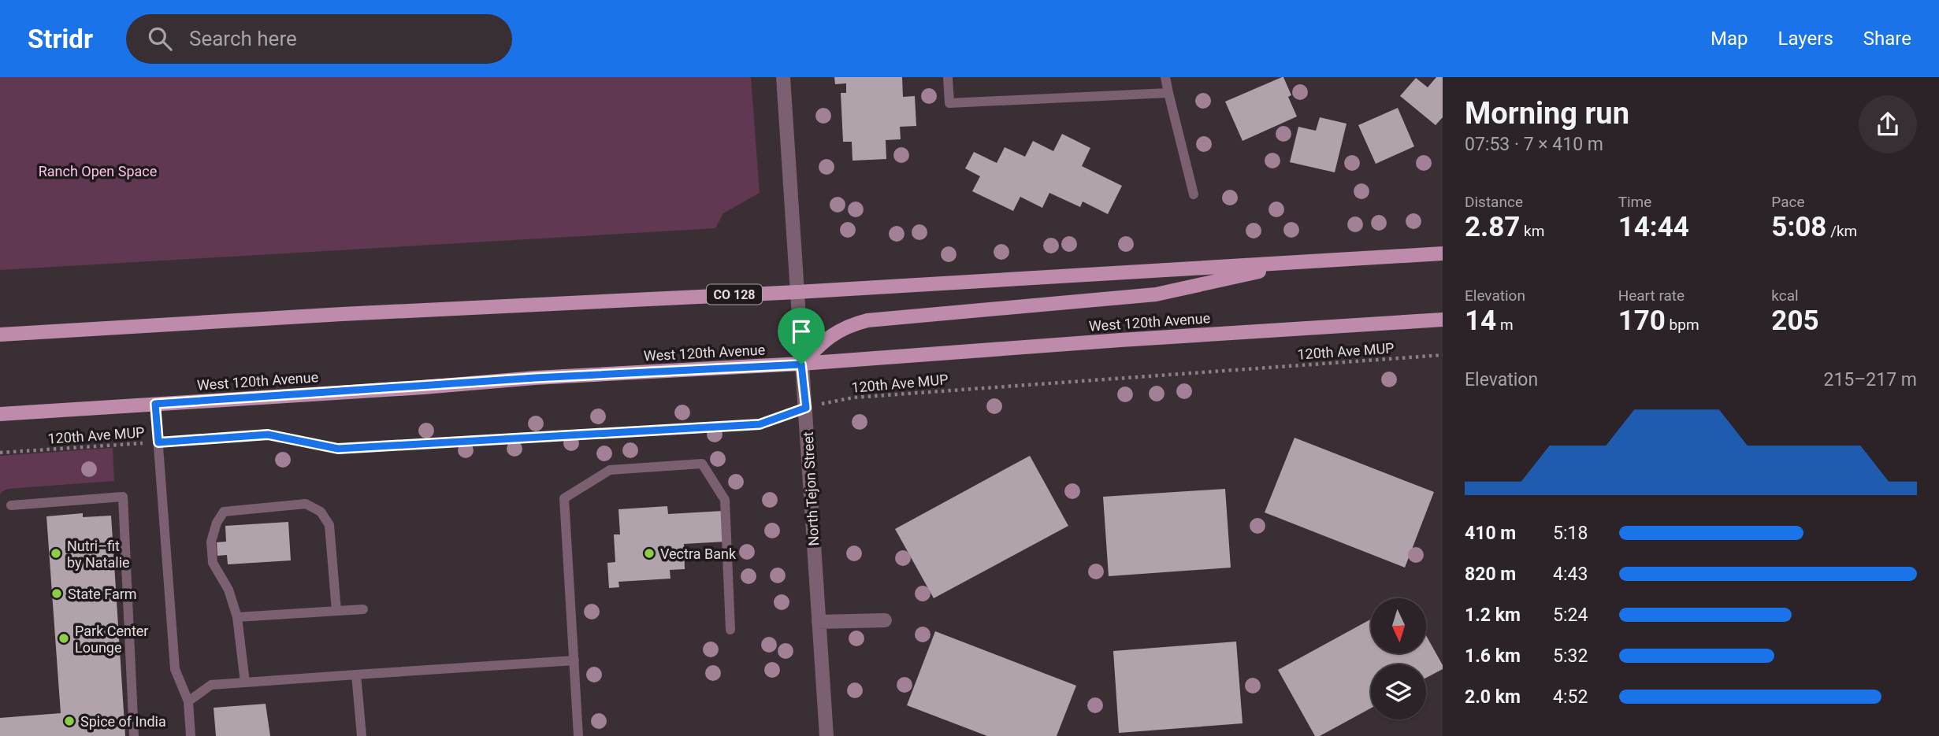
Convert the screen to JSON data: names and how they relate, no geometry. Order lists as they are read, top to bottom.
{
  "streets": {
    "main road": ["CO 128", "West 120th Avenue"],
    "street": ["North Tejon Street"],
    "path": ["120th Ave MUP"]
  },
  "crossings": [
    ["CO 128", "North Tejon Street"],
    ["West 120th Avenue", "North Tejon Street"],
    ["120th Ave MUP", "North Tejon Street"]
  ],
  "parks": ["Ranch Open Space"],
  "places": [
    "Nutri–fit by Natalie",
    "Vectra Bank",
    "State Farm",
    "Park Center Lounge",
    "Spice of India"
  ],
  "north": "bottom",
  "page": {
    "header": "Stridr",
    "search": "Search here",
    "nav": ["Map", "Layers", "Share"],
    "heading": ["Morning run", "07:53 · 7 × 410 m"],
    "stats": [
      ["Distance", "2.87 km"],
      ["Time", "14:44"],
      ["Pace", "5:08 /km"],
      ["Elevation", "14 m"],
      ["Heart rate", "170 bpm"],
      ["kcal", "205"]
    ],
    "chart": ["Elevation", "215–217 m"],
    "list": [
      {
        "name": "410 m",
        "note": "5:18"
      },
      {
        "name": "820 m",
        "note": "4:43"
      },
      {
        "name": "1.2 km",
        "note": "5:24"
      },
      {
        "name": "1.6 km",
        "note": "5:32"
      },
      {
        "name": "2.0 km",
        "note": "4:52"
      }
    ]
  }
}
